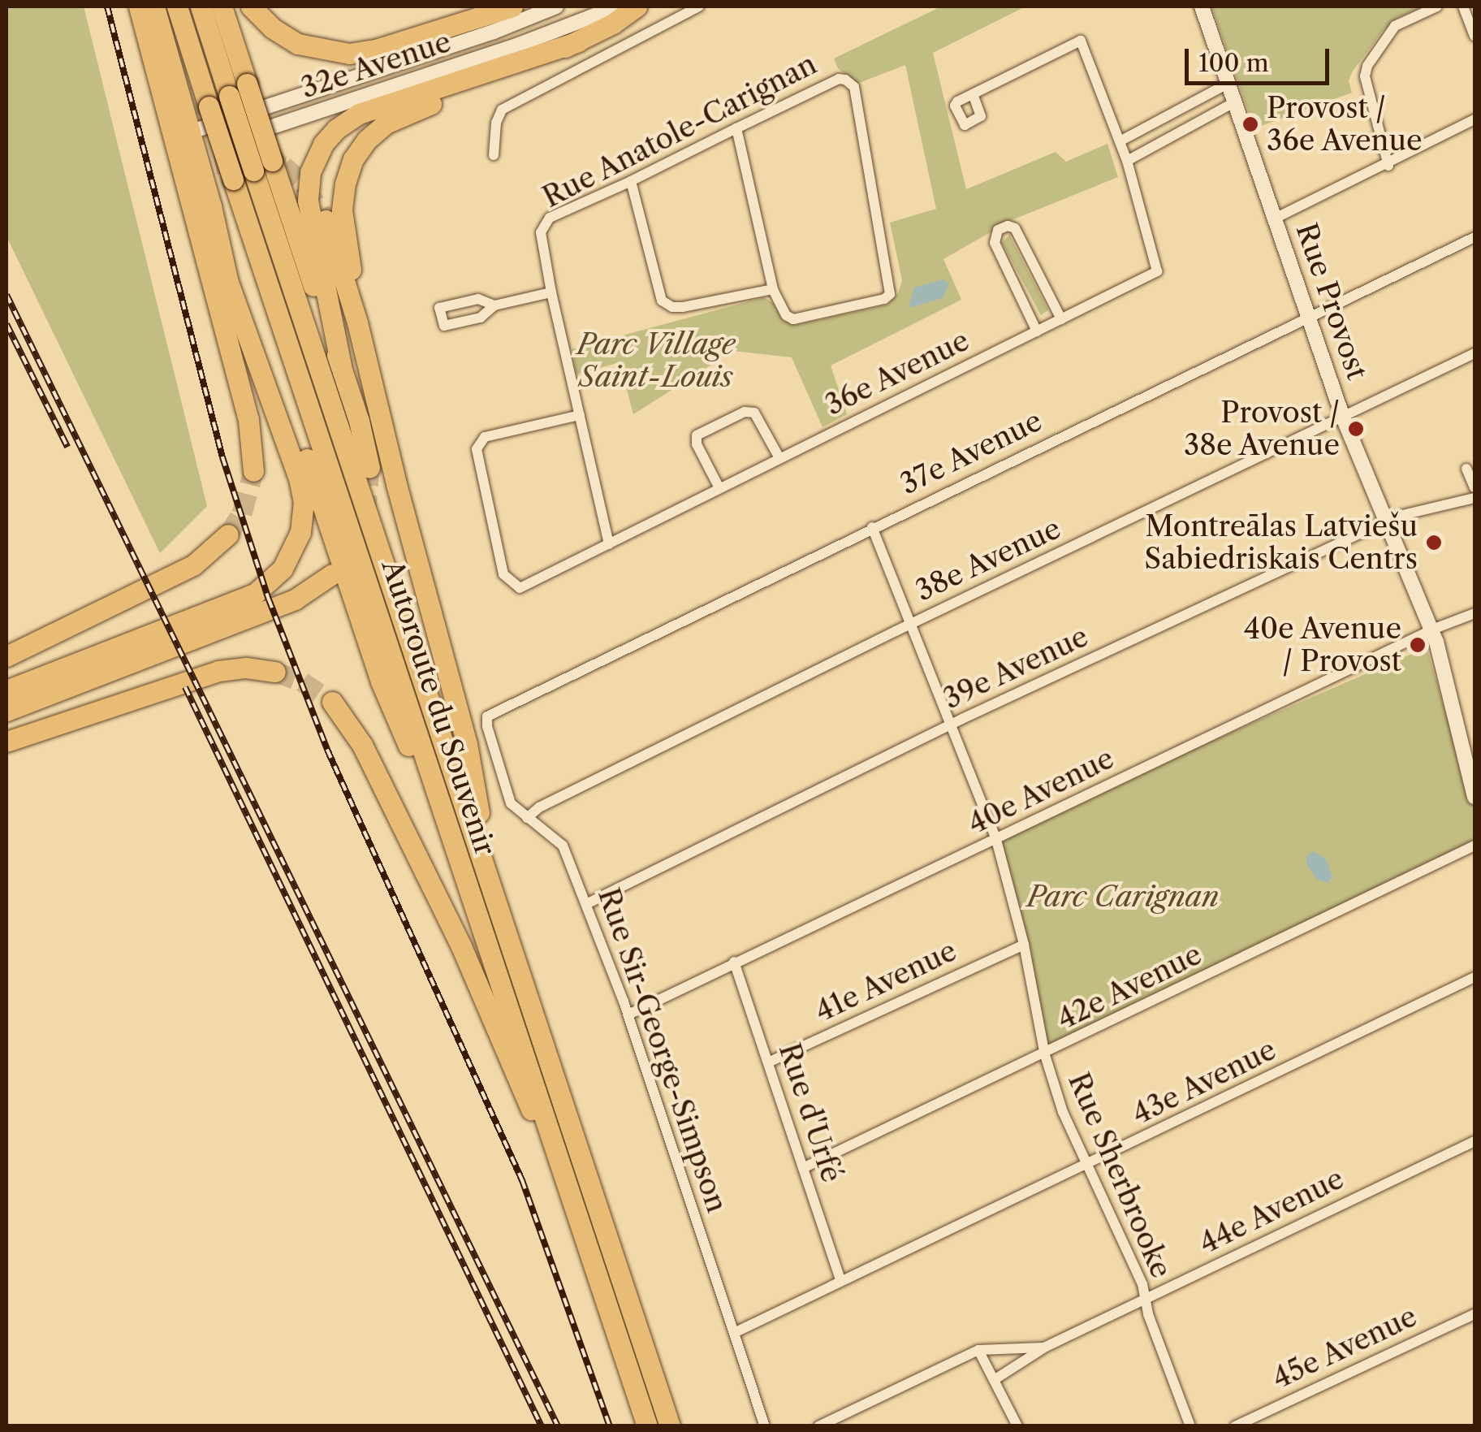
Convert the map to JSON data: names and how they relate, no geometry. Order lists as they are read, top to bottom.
{
  "streets": {
    "highway": ["Autoroute du Souvenir"],
    "street": [
      "32e Avenue",
      "Rue Anatole-Carignan",
      "Rue Provost",
      "36e Avenue",
      "37e Avenue",
      "38e Avenue",
      "39e Avenue",
      "40e Avenue",
      "41e Avenue",
      "42e Avenue",
      "Rue Sir-George-Simpson",
      "43e Avenue",
      "Rue d'Urfé",
      "Rue Sherbrooke",
      "44e Avenue",
      "45e Avenue"
    ]
  },
  "crossings": [
    ["Rue Anatole-Carignan", "36e Avenue"],
    ["Rue Provost", "37e Avenue"],
    ["Rue Provost", "38e Avenue"],
    ["Rue Provost", "39e Avenue"],
    ["Rue Provost", "40e Avenue"],
    ["37e Avenue", "Rue Sir-George-Simpson"],
    ["37e Avenue", "Rue Sherbrooke"],
    ["38e Avenue", "Rue Sir-George-Simpson"],
    ["38e Avenue", "Rue Sherbrooke"],
    ["39e Avenue", "Rue Sir-George-Simpson"],
    ["39e Avenue", "Rue Sherbrooke"],
    ["40e Avenue", "Rue Sir-George-Simpson"],
    ["40e Avenue", "Rue d'Urfé"],
    ["40e Avenue", "Rue Sherbrooke"],
    ["41e Avenue", "Rue d'Urfé"],
    ["41e Avenue", "Rue Sherbrooke"],
    ["42e Avenue", "Rue d'Urfé"],
    ["42e Avenue", "Rue Sherbrooke"],
    ["Rue Sir-George-Simpson", "43e Avenue"],
    ["43e Avenue", "Rue d'Urfé"],
    ["43e Avenue", "Rue Sherbrooke"],
    ["Rue Sherbrooke", "44e Avenue"]
  ],
  "parks": ["Parc Village Saint-Louis", "Parc Carignan"],
  "places": [
    "Provost / 36e Avenue",
    "Provost / 38e Avenue",
    "Montreālas Latviešu Sabiedriskais Centrs",
    "40e Avenue / Provost"
  ],
  "scale_bar": "100 m"
}
